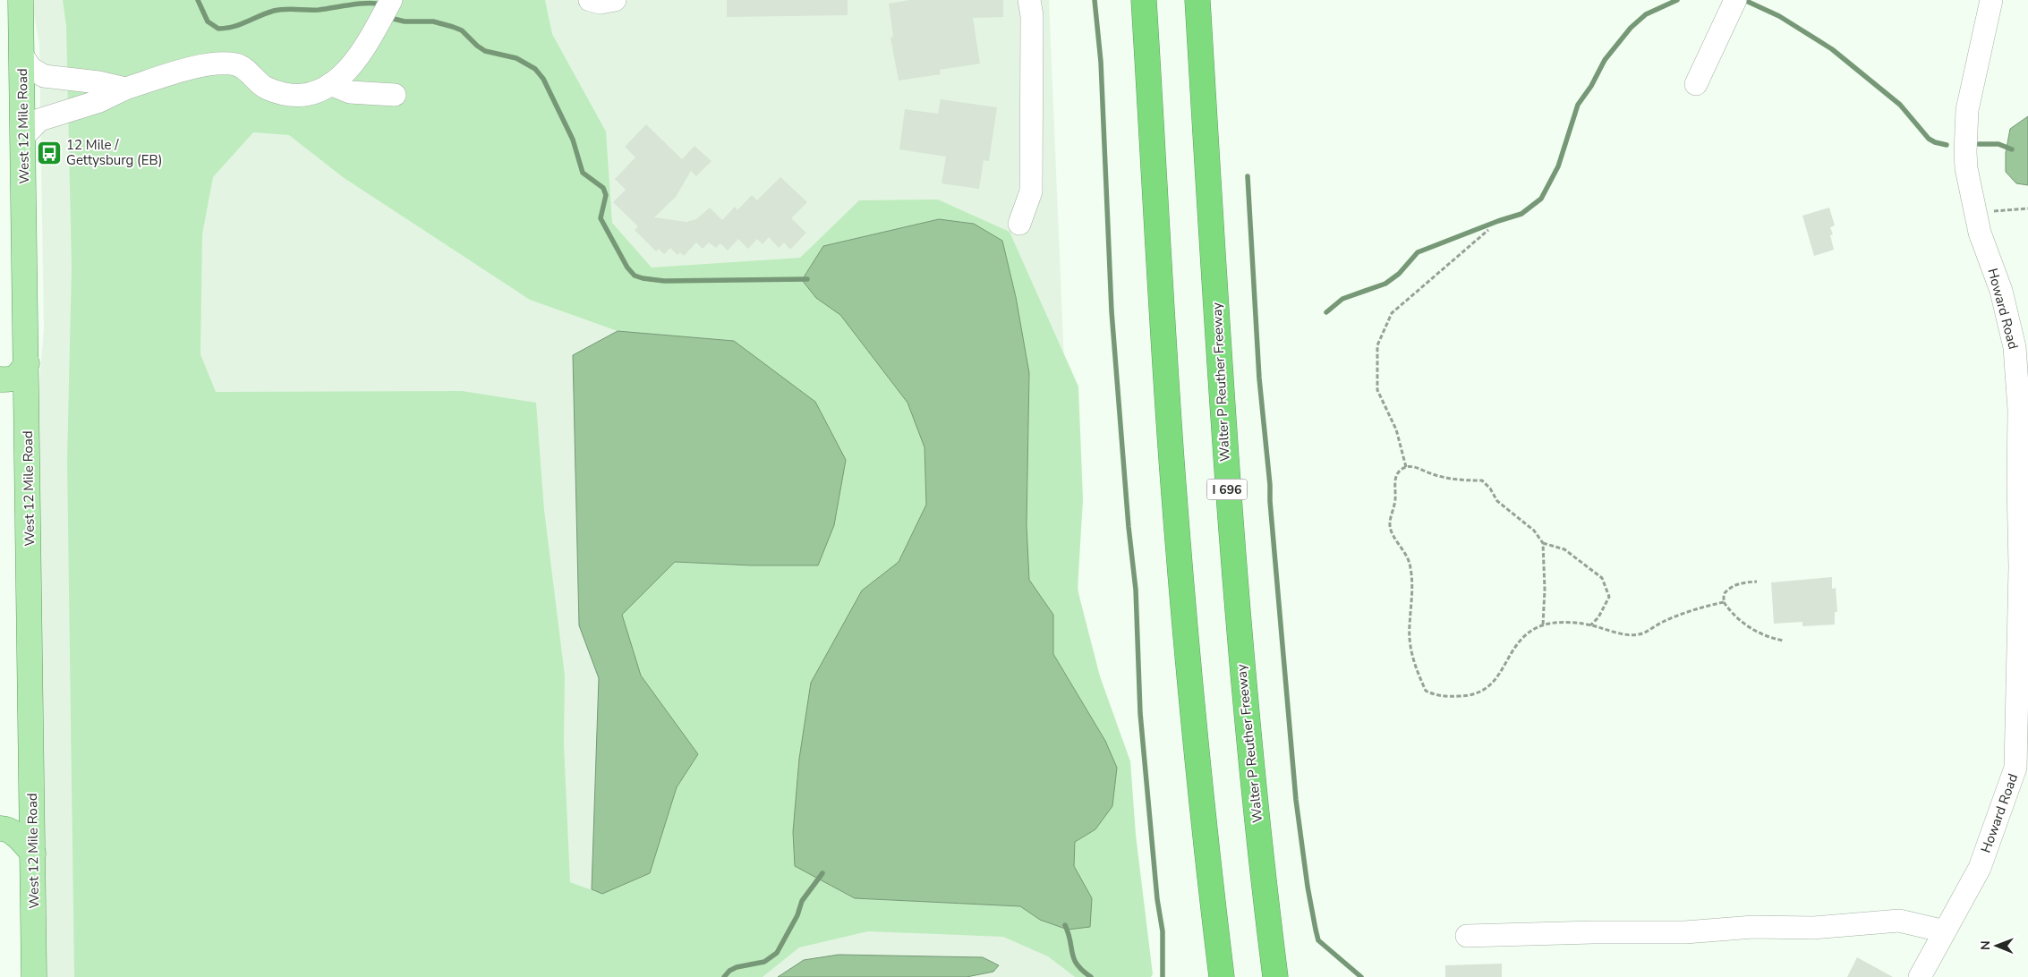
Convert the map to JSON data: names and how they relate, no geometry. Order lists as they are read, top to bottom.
{
  "streets": {
    "highway": ["Walter P Reuther Freeway", "I 696"],
    "main road": ["West 12 Mile Road"],
    "street": ["Howard Road"]
  },
  "places": {
    "bus stop": ["12 Mile / Gettysburg (EB)"]
  },
  "north": "left"
}
